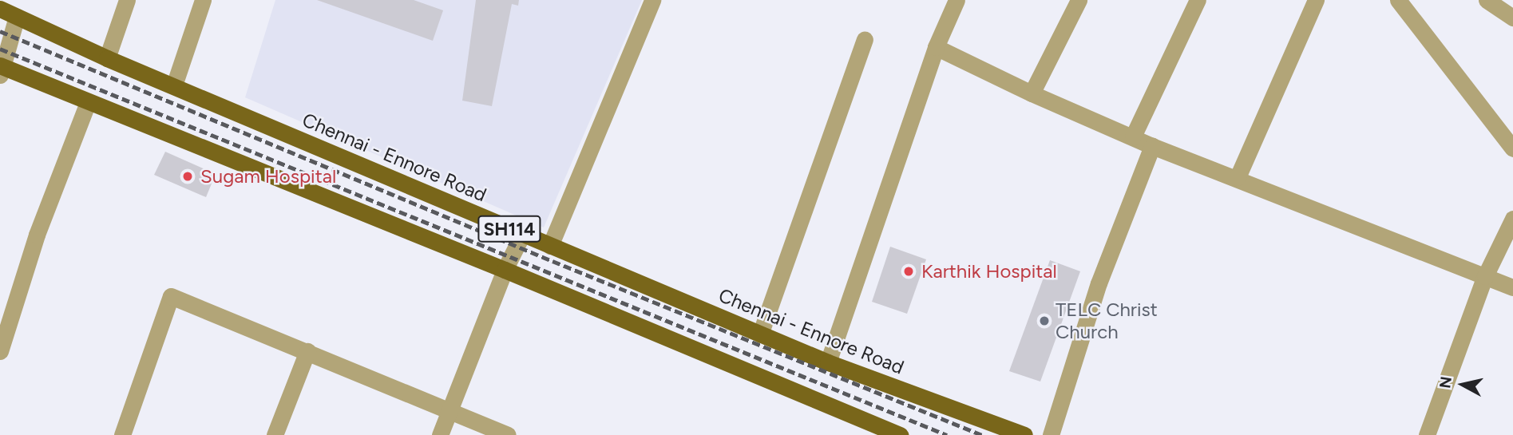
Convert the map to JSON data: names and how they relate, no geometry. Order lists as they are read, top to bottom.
{
  "streets": {
    "main road": ["Chennai - Ennore Road", "SH114"]
  },
  "places": ["Sugam Hospital", "Karthik Hospital", "TELC Christ Church"],
  "north": "left"
}
